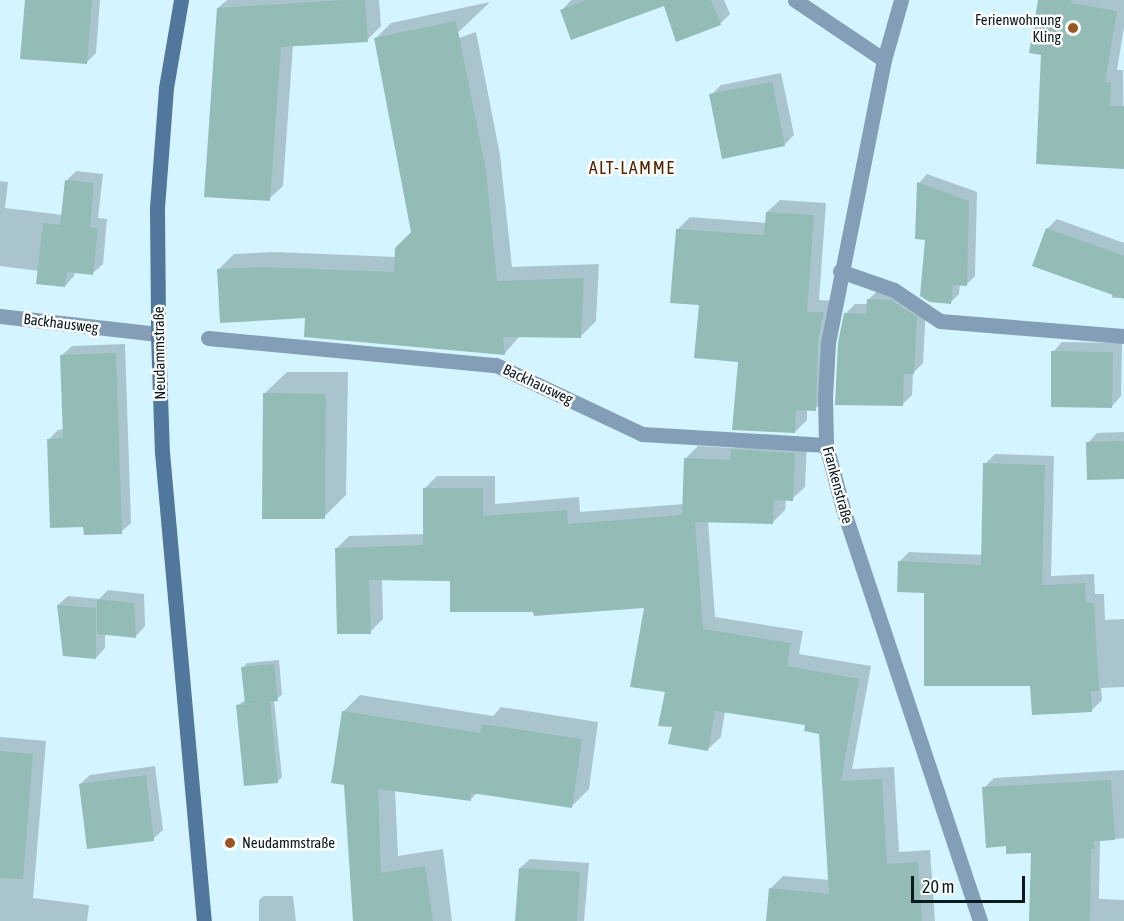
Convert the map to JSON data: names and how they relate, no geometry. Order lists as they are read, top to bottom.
{
  "streets": {
    "main road": ["Neudammstraße"],
    "street": ["Backhausweg", "Frankenstraße"]
  },
  "crossings": [
    ["Backhausweg", "Neudammstraße"],
    ["Backhausweg", "Frankenstraße"]
  ],
  "districts": ["ALT-LAMME"],
  "places": ["Ferienwohnung Kling", "Neudammstraße"],
  "scale_bar": "20 m"
}
